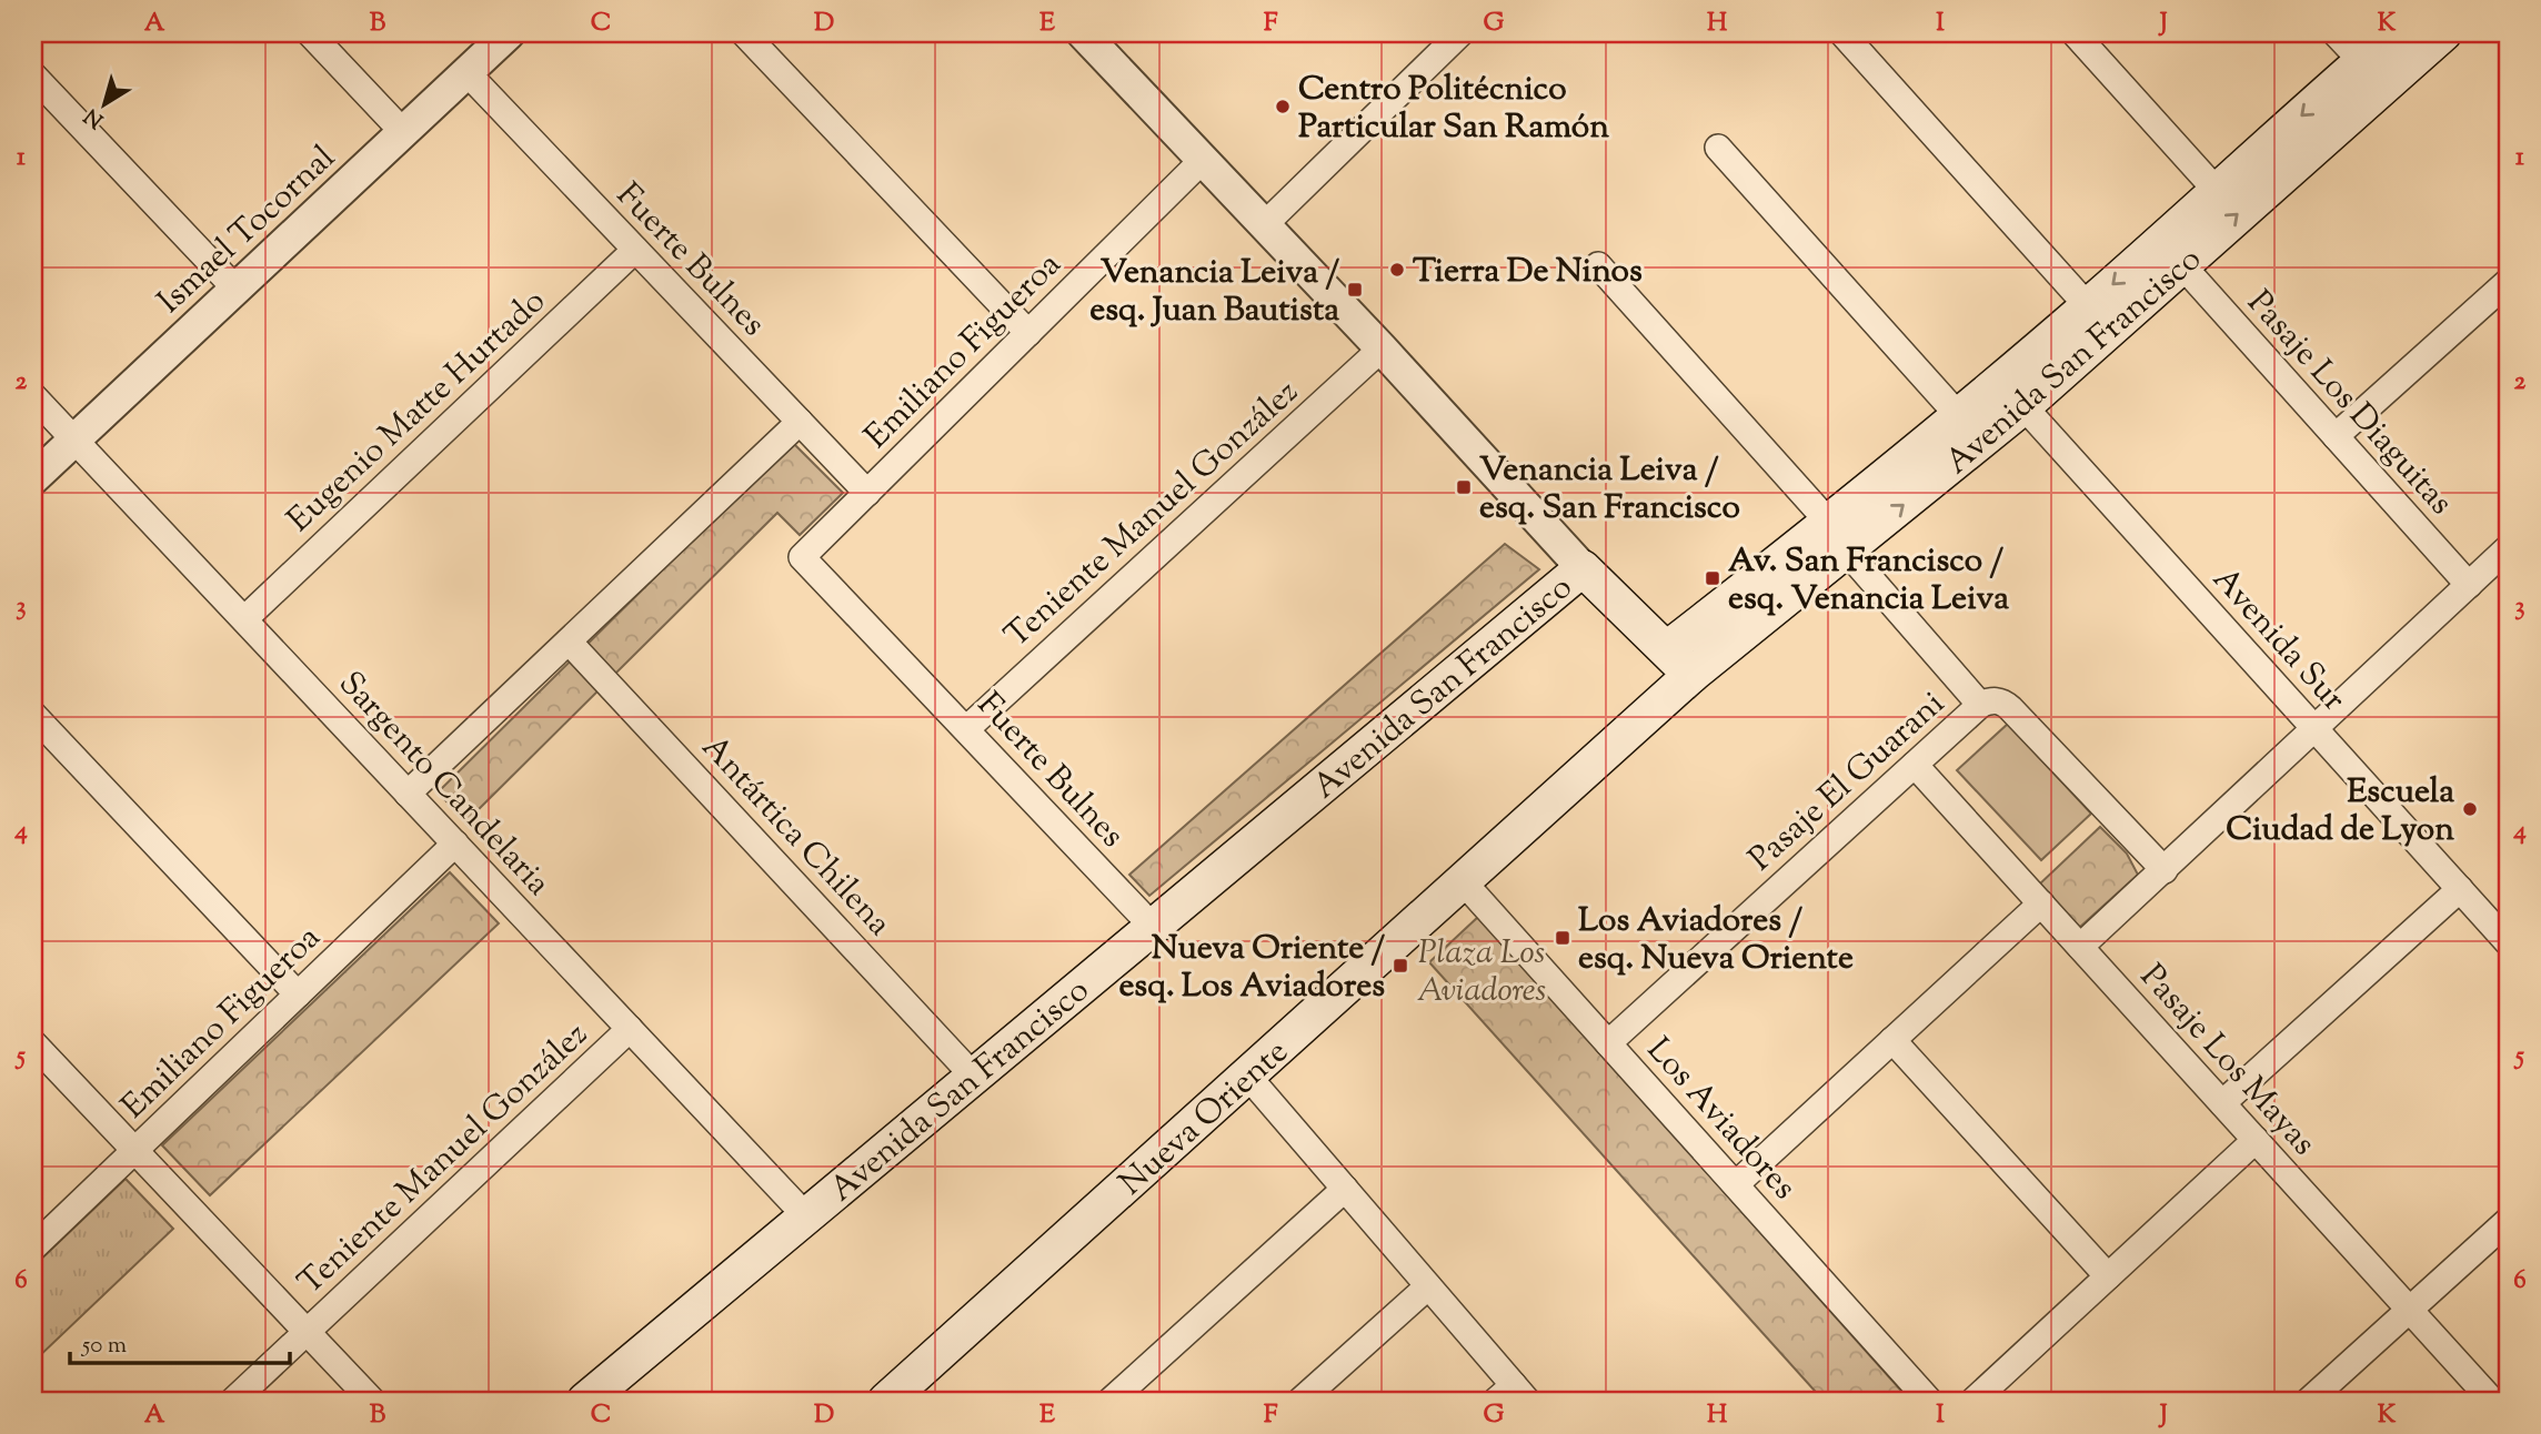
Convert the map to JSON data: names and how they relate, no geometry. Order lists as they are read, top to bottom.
{
  "streets": {
    "main road": ["Avenida San Francisco", "Nueva Oriente"],
    "street": [
      "Ismael Tocornal",
      "Fuerte Bulnes",
      "Emiliano Figueroa",
      "Pasaje Los Diaguitas",
      "Eugenio Matte Hurtado",
      "Teniente Manuel González",
      "Avenida Sur",
      "Pasaje El Guarani",
      "Sargento Candelaria",
      "Antártica Chilena",
      "Pasaje Los Mayas",
      "Los Aviadores"
    ]
  },
  "crossings": [
    ["Ismael Tocornal", "Fuerte Bulnes"],
    ["Ismael Tocornal", "Sargento Candelaria"],
    ["Fuerte Bulnes", "Emiliano Figueroa"],
    ["Fuerte Bulnes", "Avenida San Francisco"],
    ["Fuerte Bulnes", "Eugenio Matte Hurtado"],
    ["Fuerte Bulnes", "Teniente Manuel González"],
    ["Emiliano Figueroa", "Sargento Candelaria"],
    ["Avenida San Francisco", "Pasaje Los Diaguitas"],
    ["Avenida San Francisco", "Avenida Sur"],
    ["Avenida San Francisco", "Sargento Candelaria"],
    ["Avenida San Francisco", "Antártica Chilena"],
    ["Avenida San Francisco", "Nueva Oriente"],
    ["Eugenio Matte Hurtado", "Sargento Candelaria"],
    ["Teniente Manuel González", "Sargento Candelaria"],
    ["Pasaje El Guarani", "Pasaje Los Mayas"],
    ["Pasaje El Guarani", "Los Aviadores"],
    ["Nueva Oriente", "Los Aviadores"]
  ],
  "parks": ["Plaza Los Aviadores"],
  "places": {
    "other": ["Centro Politécnico Particular San Ramón", "Tierra De Ninos", "Escuela Ciudad de Lyon"],
    "transit": [
      "Venancia Leiva / esq. Juan Bautista",
      "Venancia Leiva / esq. San Francisco",
      "Av. San Francisco / esq. Venancia Leiva",
      "Los Aviadores / esq. Nueva Oriente",
      "Nueva Oriente / esq. Los Aviadores"
    ]
  },
  "scale_bar": "50 m",
  "north": "bottom left",
  "grid": {
    "columns": [
      "A",
      "B",
      "C",
      "D",
      "E",
      "F",
      "G",
      "H",
      "I",
      "J",
      "K"
    ],
    "rows": [
      "1",
      "2",
      "3",
      "4",
      "5",
      "6"
    ]
  }
}
